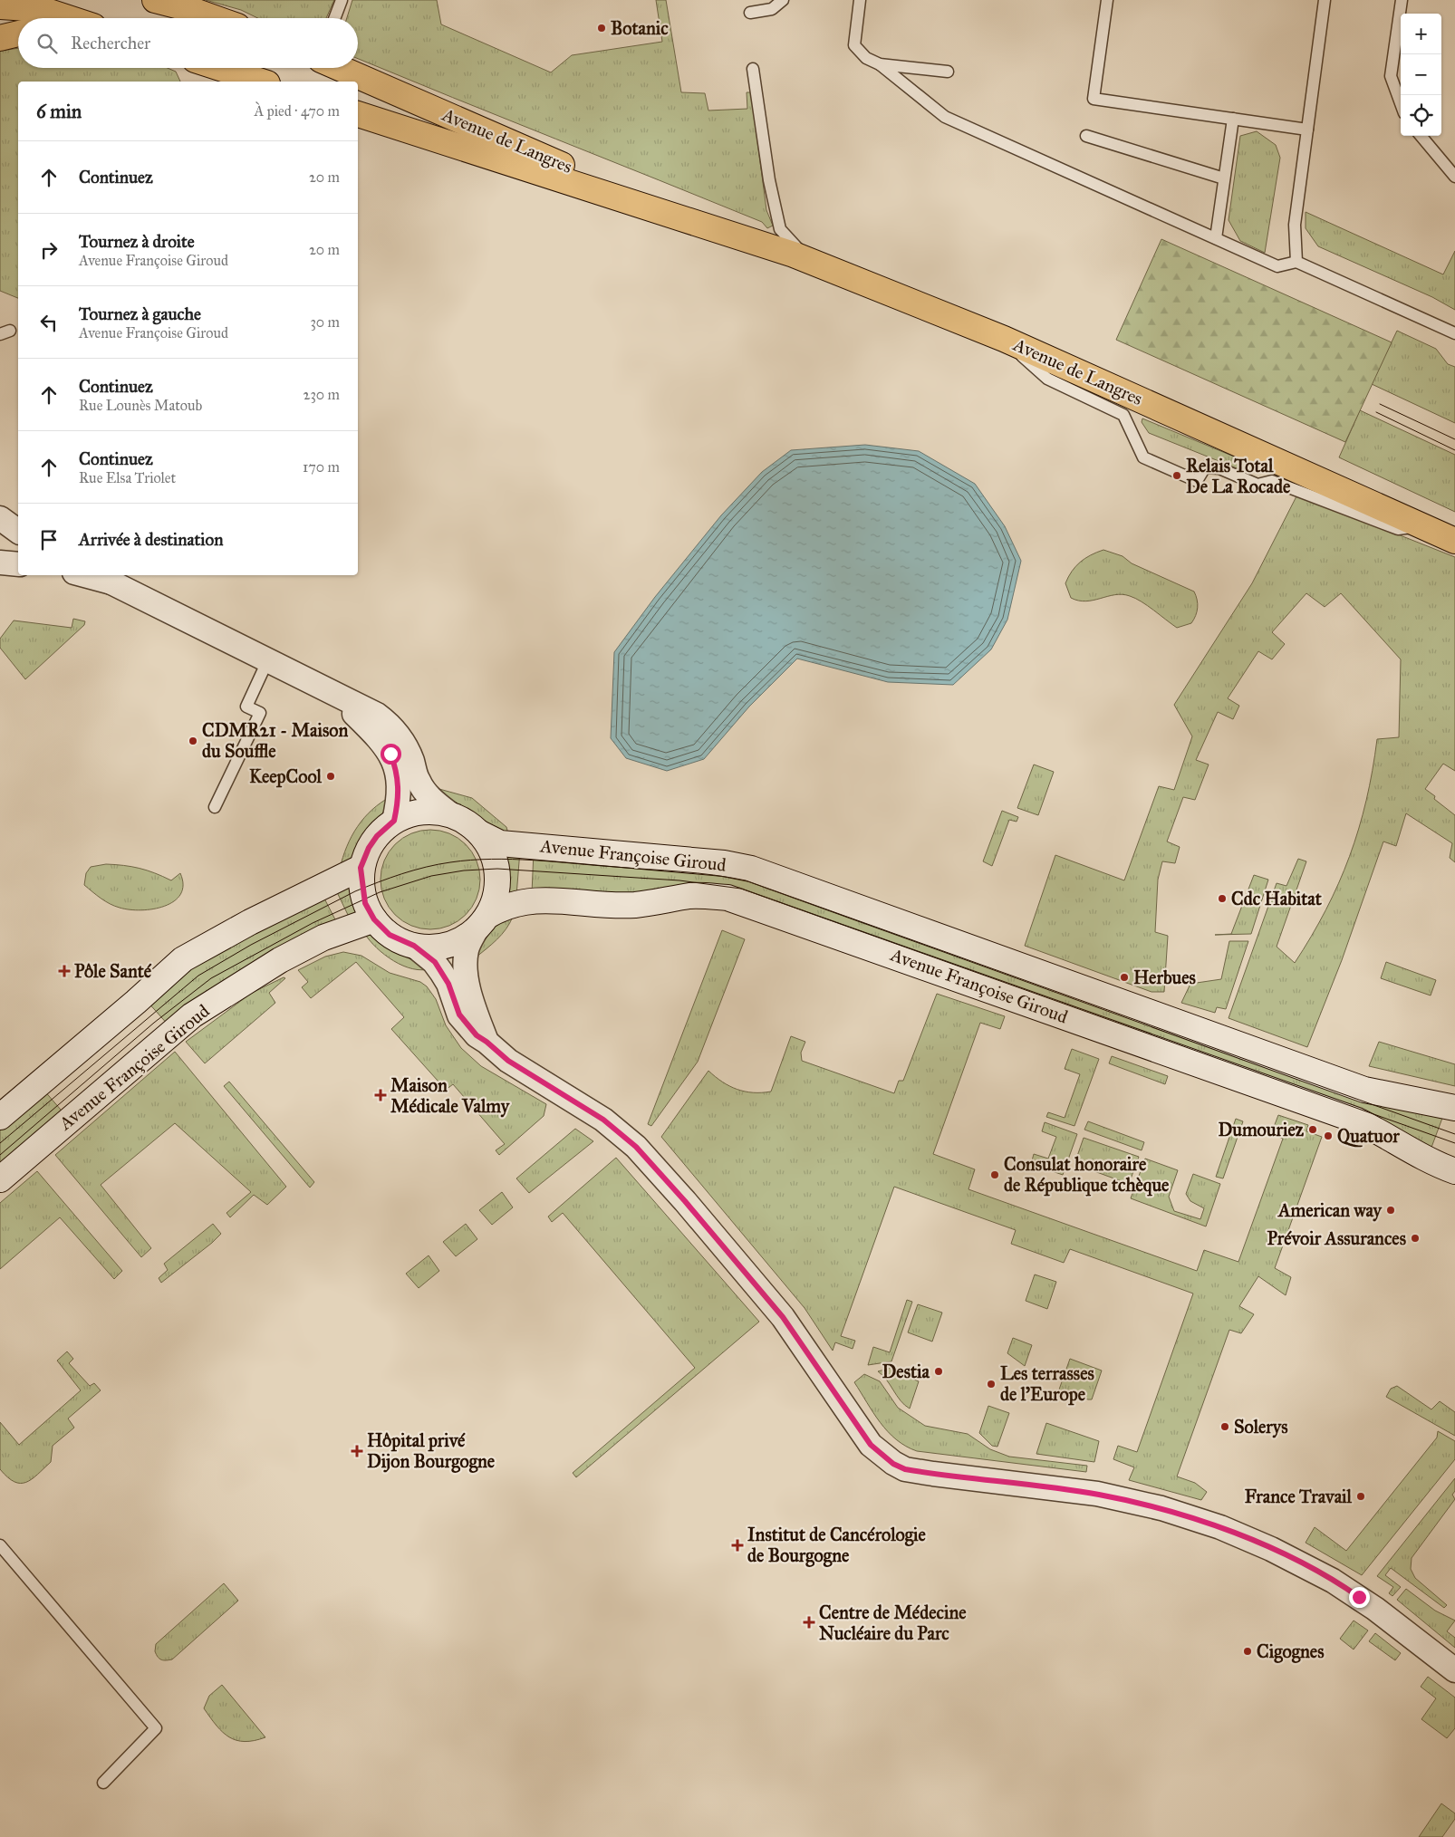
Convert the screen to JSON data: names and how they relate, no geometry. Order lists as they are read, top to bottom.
{
  "streets": {
    "main road": ["Avenue de Langres"],
    "street": ["Avenue Françoise Giroud"]
  },
  "places": {
    "other": [
      "Botanic",
      "Relais Total De La Rocade",
      "CDMR21 - Maison du Souffle",
      "KeepCool",
      "Cdc Habitat",
      "Herbues",
      "Dumouriez",
      "Quatuor",
      "Consulat honoraire de République tchèque",
      "American way",
      "Prévoir Assurances",
      "Destia",
      "Les terrasses de l'Europe",
      "Solerys",
      "France Travail",
      "Cigognes"
    ],
    "health": [
      "Pôle Santé",
      "Maison Médicale Valmy",
      "Hôpital privé Dijon Bourgogne",
      "Institut de Cancérologie de Bourgogne",
      "Centre de Médecine Nucléaire du Parc"
    ]
  },
  "page": {
    "map_buttons": ["+", "−"],
    "search": "Rechercher",
    "heading": ["6 min", "À pied · 470 m"],
    "list": [
      ["Continuez", "20 m"],
      ["Tournez à droite", "Avenue Françoise Giroud", "20 m"],
      ["Tournez à gauche", "Avenue Françoise Giroud", "30 m"],
      ["Continuez", "Rue Lounès Matoub", "230 m"],
      ["Continuez", "Rue Elsa Triolet", "170 m"],
      "Arrivée à destination"
    ]
  }
}
